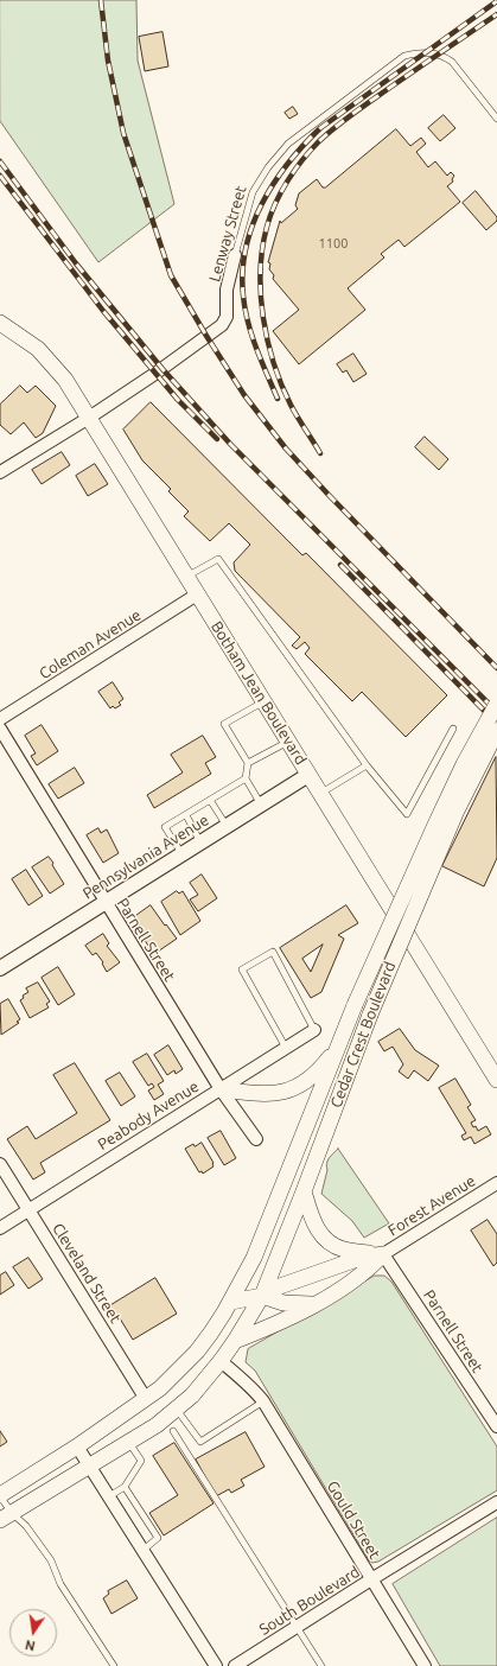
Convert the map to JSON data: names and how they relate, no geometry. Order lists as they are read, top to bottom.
{
  "streets": {
    "main road": ["Botham Jean Boulevard", "Cedar Crest Boulevard"],
    "street": [
      "Lenway Street",
      "Coleman Avenue",
      "Pennsylvania Avenue",
      "Parnell Street",
      "Peabody Avenue",
      "Forest Avenue",
      "Cleveland Street",
      "Gould Street",
      "South Boulevard"
    ]
  },
  "crossings": [
    ["Lenway Street", "Botham Jean Boulevard"],
    ["Coleman Avenue", "Botham Jean Boulevard"],
    ["Botham Jean Boulevard", "Pennsylvania Avenue"],
    ["Pennsylvania Avenue", "Parnell Street"],
    ["Parnell Street", "Peabody Avenue"],
    ["Parnell Street", "Forest Avenue"],
    ["Cedar Crest Boulevard", "Cleveland Street"],
    ["Cedar Crest Boulevard", "Gould Street"],
    ["Peabody Avenue", "Cleveland Street"],
    ["Gould Street", "South Boulevard"]
  ],
  "house_numbers": ["1100"],
  "north": "bottom"
}
